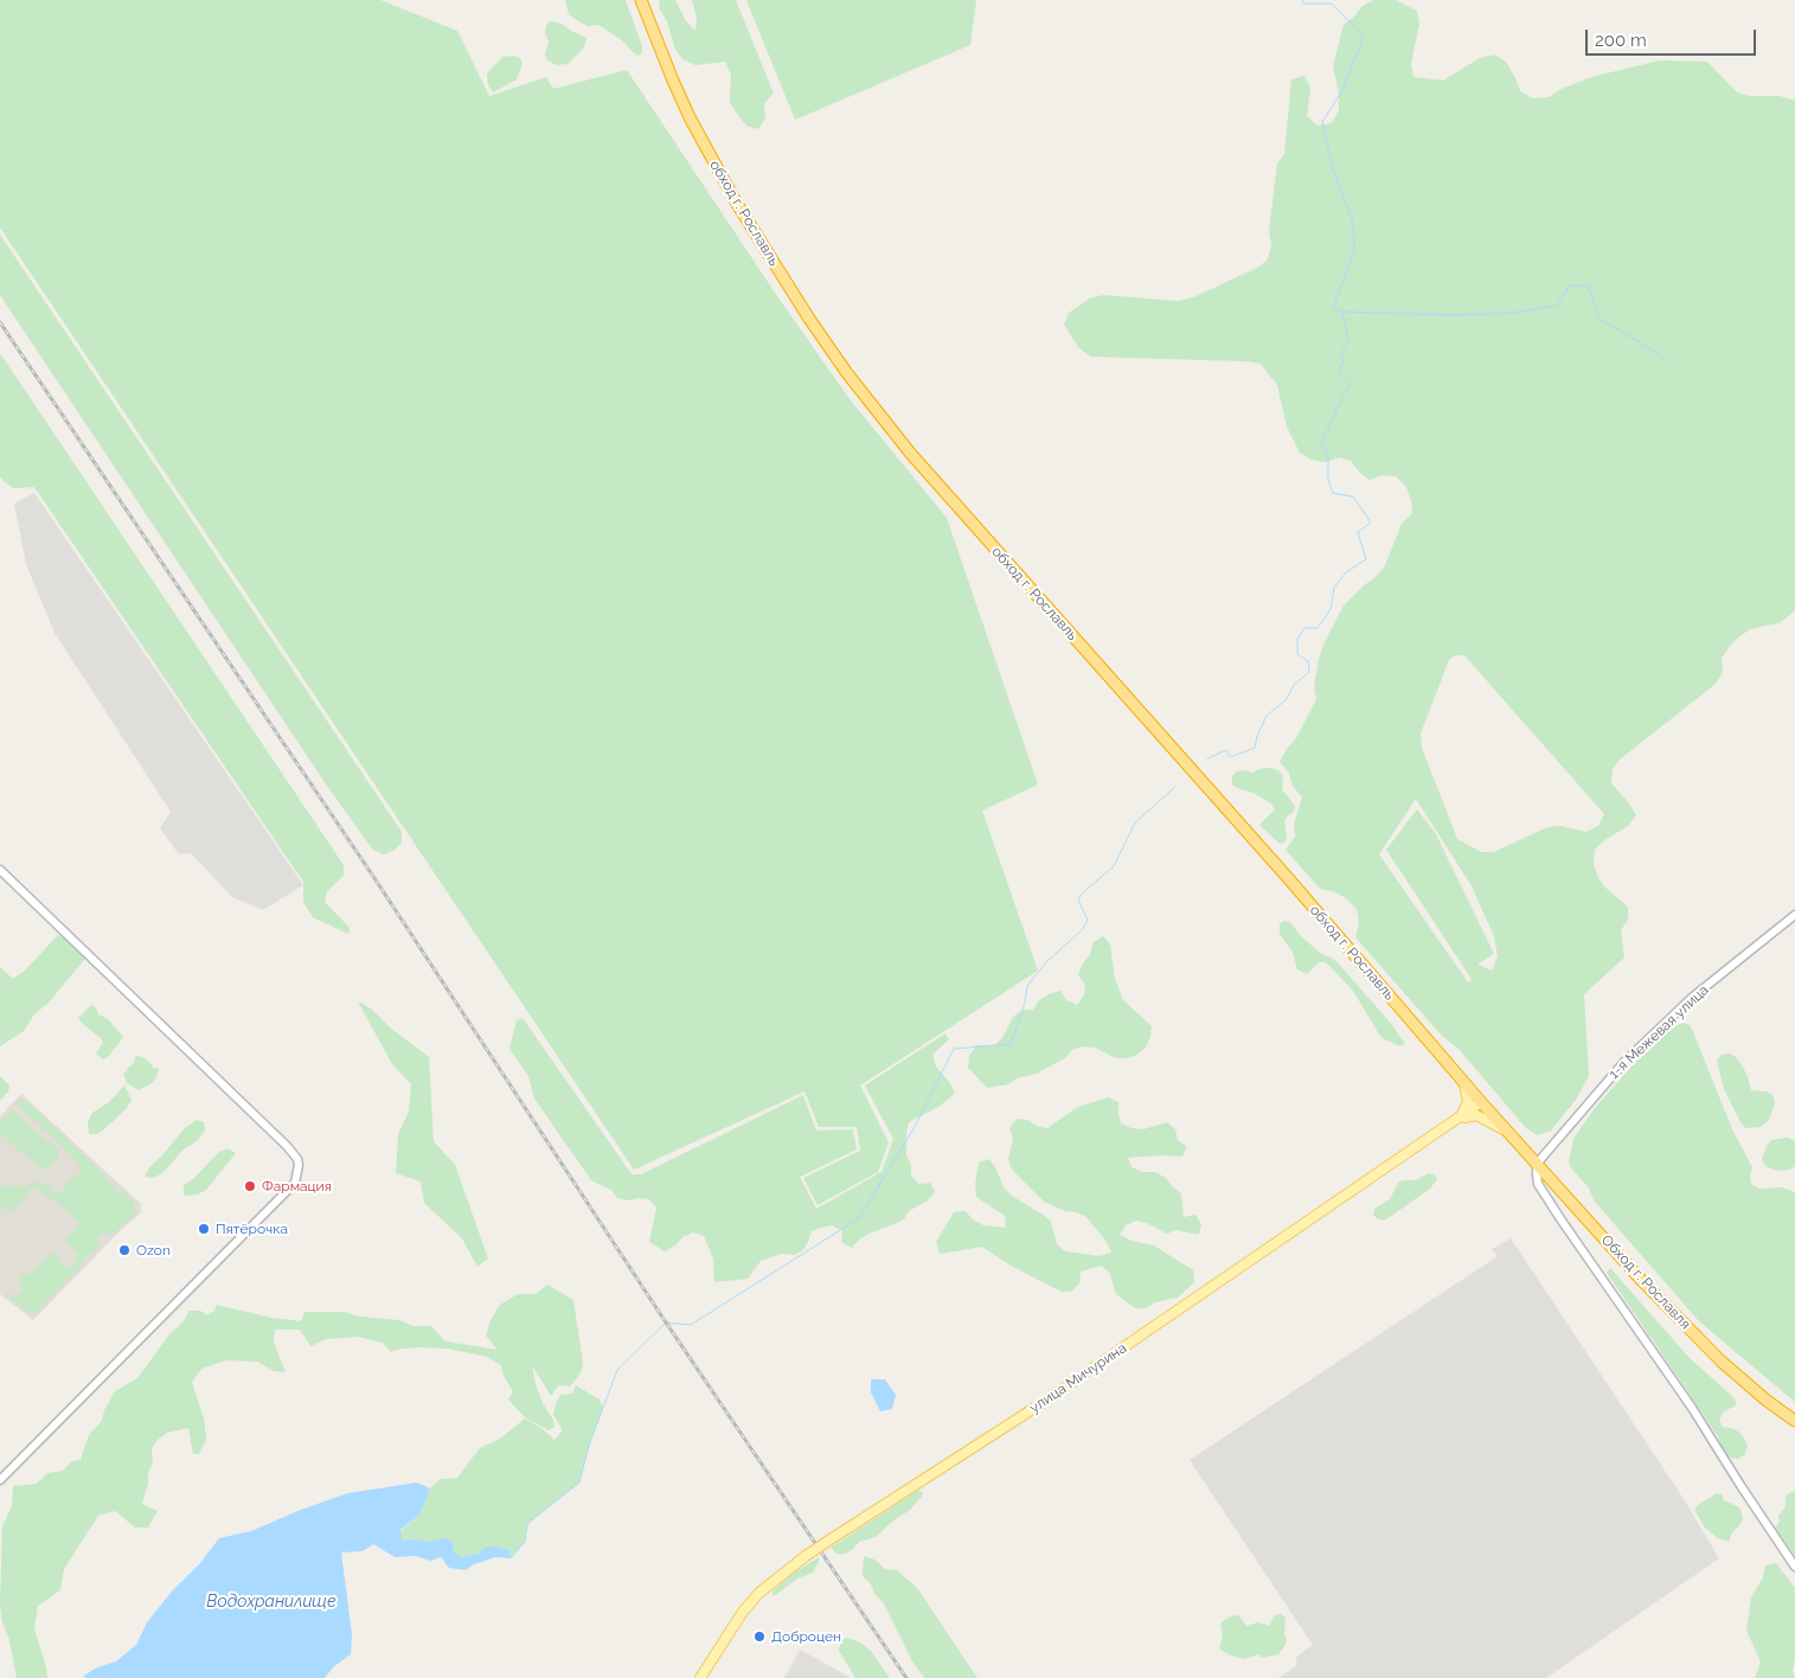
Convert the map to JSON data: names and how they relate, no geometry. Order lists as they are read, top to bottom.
{
  "streets": {
    "highway": ["обход г. Рославль", "Обход г. Рославля"],
    "main road": ["улица Мичурина"],
    "street": ["1-я Межевая улица"]
  },
  "crossings": [
    ["обход г. Рославль", "Обход г. Рославля"],
    ["обход г. Рославль", "улица Мичурина"],
    ["1-я Межевая улица", "Обход г. Рославля"]
  ],
  "water": ["Водохранилище"],
  "places": [
    "Фармация",
    "Пятёрочка",
    "Ozon",
    "Доброцен"
  ],
  "scale_bar": "200 m"
}
